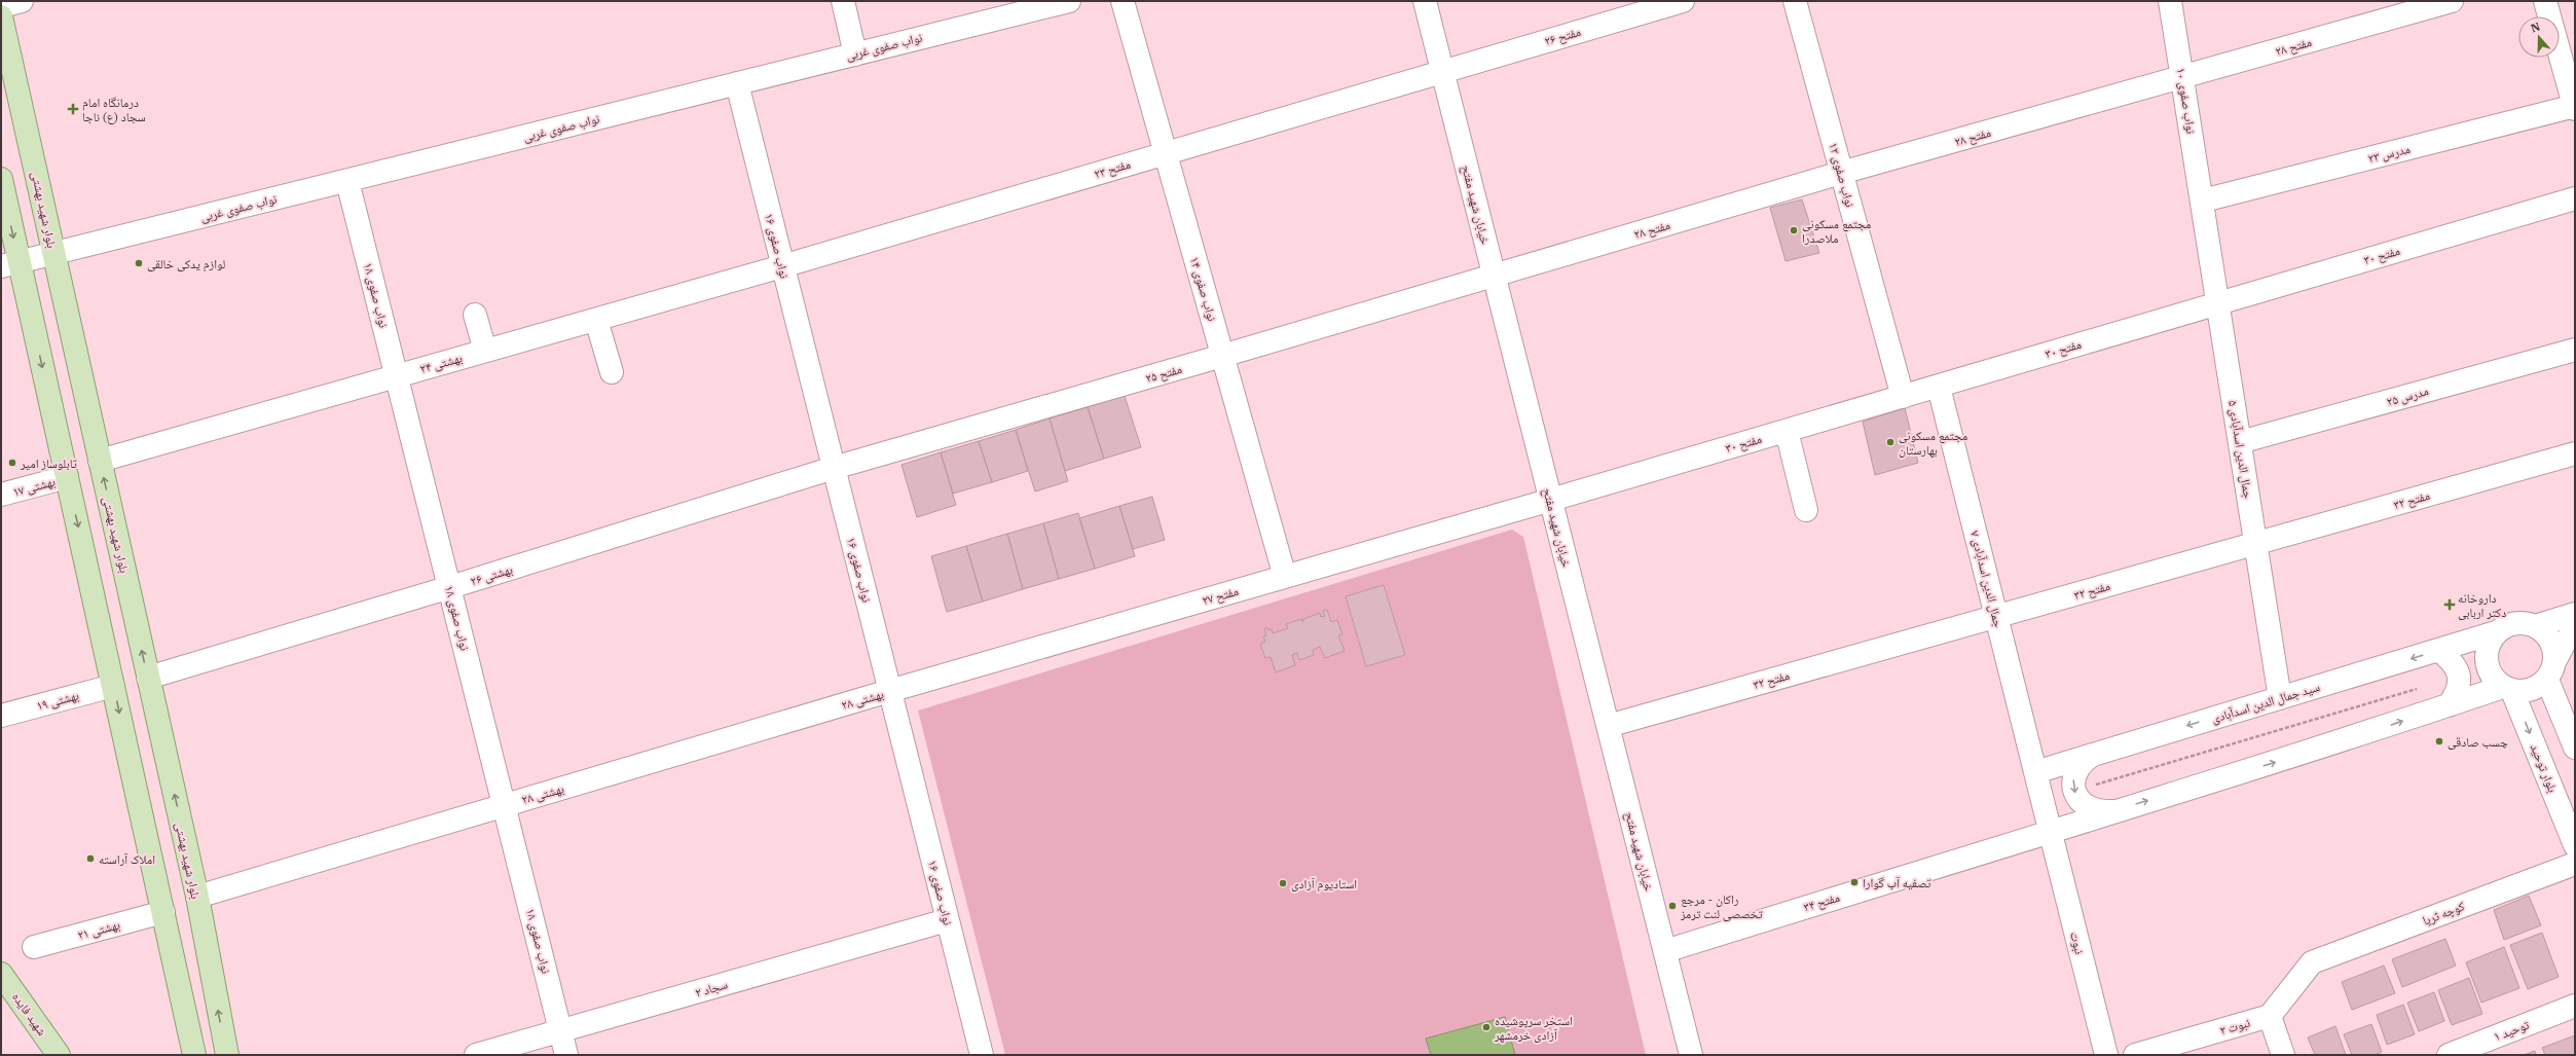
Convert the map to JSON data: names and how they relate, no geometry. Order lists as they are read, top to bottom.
{
  "streets": {
    "main road": ["بلوار شهید بهشتی", "شهید فایده"],
    "street": [
      "مفتح ۲۶",
      "نواب صفوی غربی",
      "مفتح ۲۸",
      "نواب صفوی ۱۰",
      "مدرس ۲۳",
      "مفتح ۲۳",
      "نواب صفوی ۱۲",
      "خیابان شهید مفتح",
      "نواب صفوی ۱۶",
      "مفتح ۳۰",
      "نواب صفوی ۱۴",
      "نواب صفوی ۱۸",
      "بهشتی ۲۴",
      "مفتح ۲۵",
      "مدرس ۲۵",
      "جمال الدین اسدآبادی ۵",
      "بهشتی ۱۷",
      "مفتح ۳۲",
      "بهشتی ۲۶",
      "جمال الدین اسدآبادی ۷",
      "مفتح ۲۷",
      "بهشتی ۲۸",
      "بهشتی ۱۹",
      "سید جمال الدین اسدآبادی",
      "بلوار توحید",
      "مفتح ۳۴",
      "کوچه ثریا",
      "بهشتی ۲۱",
      "نبوت",
      "سجاد ۲",
      "نبوت ۲",
      "توحید ۱"
    ]
  },
  "crossings": [
    ["مفتح ۲۶", "مفتح ۲۳"],
    ["مفتح ۲۶", "خیابان شهید مفتح"],
    ["نواب صفوی غربی", "بلوار شهید بهشتی"],
    ["نواب صفوی غربی", "نواب صفوی ۱۶"],
    ["نواب صفوی غربی", "نواب صفوی ۱۸"],
    ["مفتح ۲۸", "نواب صفوی ۱۰"],
    ["مفتح ۲۸", "نواب صفوی ۱۲"],
    ["مفتح ۲۸", "خیابان شهید مفتح"],
    ["مفتح ۲۸", "مفتح ۲۵"],
    ["نواب صفوی ۱۰", "مدرس ۲۳"],
    ["نواب صفوی ۱۰", "جمال الدین اسدآبادی ۵"],
    ["مدرس ۲۳", "جمال الدین اسدآبادی ۵"],
    ["مفتح ۲۳", "خیابان شهید مفتح"],
    ["مفتح ۲۳", "نواب صفوی ۱۶"],
    ["مفتح ۲۳", "نواب صفوی ۱۴"],
    ["مفتح ۲۳", "بهشتی ۲۴"],
    ["نواب صفوی ۱۲", "مفتح ۳۰"],
    ["خیابان شهید مفتح", "مفتح ۳۰"],
    ["خیابان شهید مفتح", "مفتح ۲۵"],
    ["خیابان شهید مفتح", "مفتح ۳۲"],
    ["خیابان شهید مفتح", "مفتح ۲۷"],
    ["خیابان شهید مفتح", "مفتح ۳۴"],
    ["بلوار شهید بهشتی", "بهشتی ۲۴"],
    ["بلوار شهید بهشتی", "بهشتی ۲۶"],
    ["بلوار شهید بهشتی", "بهشتی ۲۸"],
    ["نواب صفوی ۱۶", "بهشتی ۲۴"],
    ["نواب صفوی ۱۶", "مفتح ۲۵"],
    ["نواب صفوی ۱۶", "بهشتی ۲۶"],
    ["نواب صفوی ۱۶", "مفتح ۲۷"],
    ["نواب صفوی ۱۶", "بهشتی ۲۸"],
    ["نواب صفوی ۱۶", "سجاد ۲"],
    ["مفتح ۳۰", "جمال الدین اسدآبادی ۵"],
    ["مفتح ۳۰", "جمال الدین اسدآبادی ۷"],
    ["مفتح ۳۰", "مفتح ۲۷"],
    ["نواب صفوی ۱۴", "مفتح ۲۵"],
    ["نواب صفوی ۱۴", "مفتح ۲۷"],
    ["نواب صفوی ۱۸", "بهشتی ۲۴"],
    ["نواب صفوی ۱۸", "بهشتی ۲۶"],
    ["نواب صفوی ۱۸", "بهشتی ۲۸"],
    ["نواب صفوی ۱۸", "سجاد ۲"],
    ["مفتح ۲۵", "بهشتی ۲۶"],
    ["مدرس ۲۵", "جمال الدین اسدآبادی ۵"],
    ["جمال الدین اسدآبادی ۵", "مفتح ۳۲"],
    ["جمال الدین اسدآبادی ۵", "سید جمال الدین اسدآبادی"],
    ["مفتح ۳۲", "جمال الدین اسدآبادی ۷"],
    ["جمال الدین اسدآبادی ۷", "سید جمال الدین اسدآبادی"],
    ["جمال الدین اسدآبادی ۷", "مفتح ۳۴"],
    ["جمال الدین اسدآبادی ۷", "نبوت"],
    ["مفتح ۲۷", "بهشتی ۲۸"],
    ["سید جمال الدین اسدآبادی", "بلوار توحید"],
    ["مفتح ۳۴", "نبوت"],
    ["کوچه ثریا", "نبوت ۲"]
  ],
  "places": {
    "health": ["درمانگاه امام سجاد (ع) ناجا", "داروخانه دکتر اربابی"],
    "other": [
      "مجتمع مسکونی ملاصدرا",
      "لوازم یدکی خالقی",
      "مجتمع مسکونی بهارستان",
      "تابلوساز امیر",
      "چسب صادقی",
      "املاک آراسته",
      "تصفیه آب گوارا",
      "استادیوم آزادی",
      "راکان - مرجع تخصصی لنت ترمز",
      "استخر سرپوشیده آزادی خرمشهر"
    ]
  },
  "north": "top"
}
